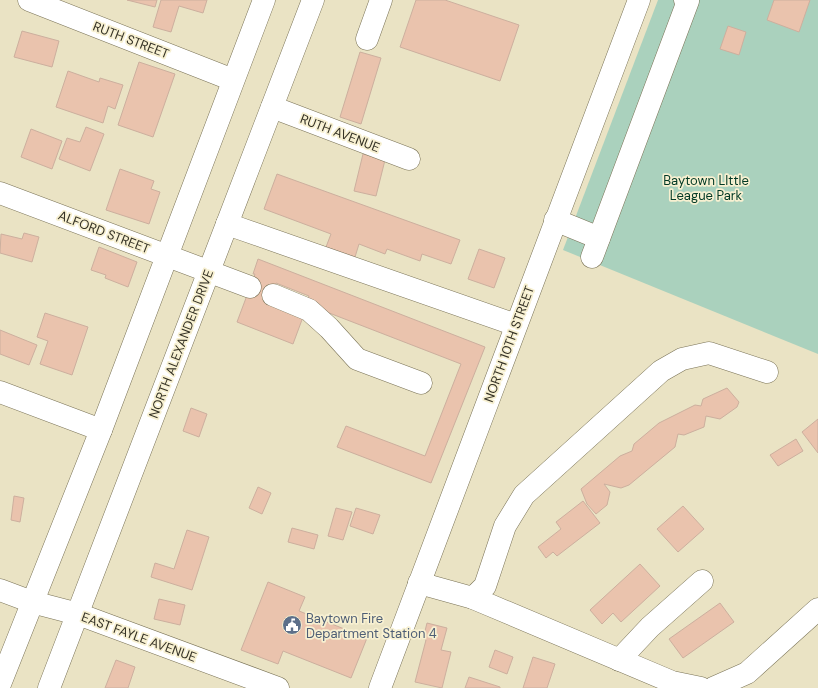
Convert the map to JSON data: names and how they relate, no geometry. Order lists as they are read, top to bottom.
{
  "streets": {
    "street": [
      "RUTH STREET",
      "RUTH AVENUE",
      "ALFORD STREET",
      "NORTH ALEXANDER DRIVE",
      "NORTH 10TH STREET",
      "EAST FAYLE AVENUE"
    ]
  },
  "crossings": [
    ["RUTH AVENUE", "NORTH ALEXANDER DRIVE"],
    ["ALFORD STREET", "NORTH ALEXANDER DRIVE"],
    ["NORTH ALEXANDER DRIVE", "EAST FAYLE AVENUE"]
  ],
  "parks": ["Baytown LIttle League Park"],
  "places": {
    "public building": ["Baytown Fire Department Station 4"]
  }
}
